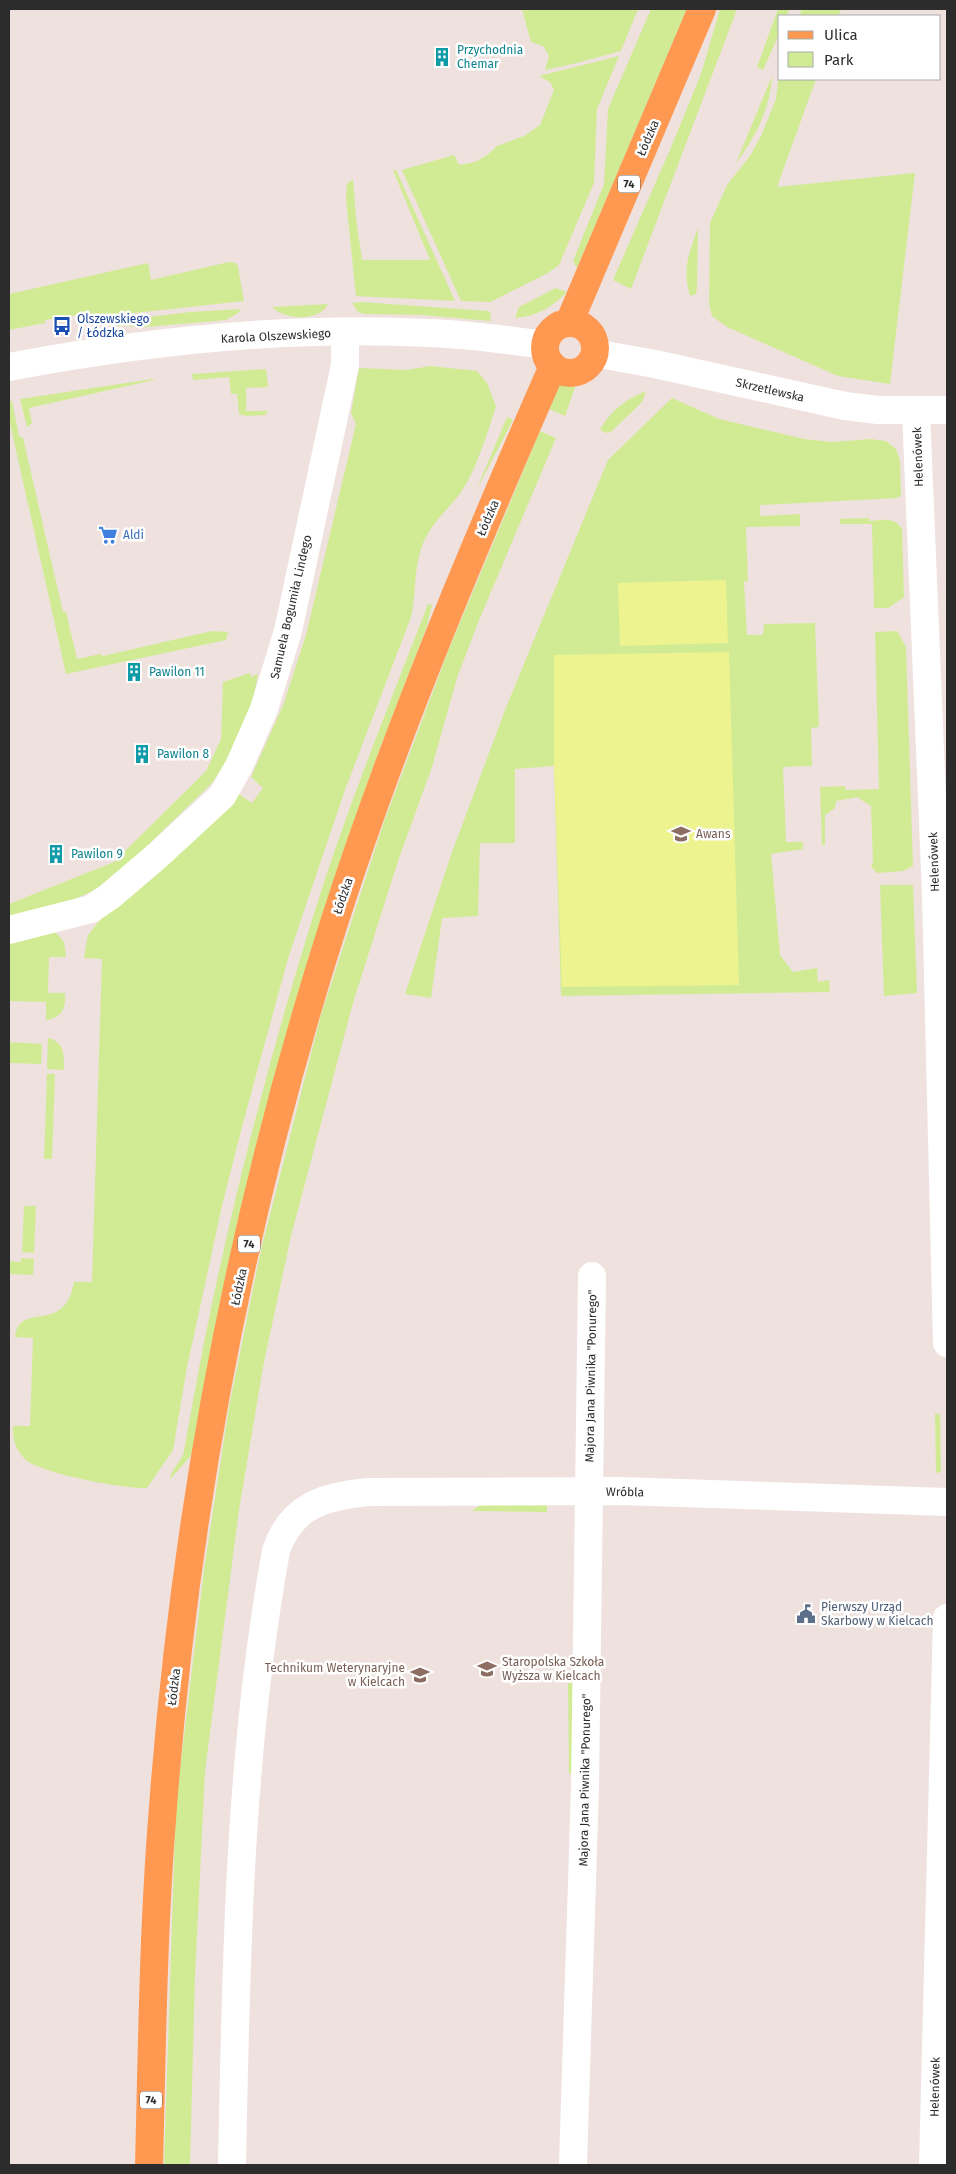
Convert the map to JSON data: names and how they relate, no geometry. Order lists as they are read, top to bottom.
{
  "streets": {
    "main road": ["Łódzka", "74"],
    "street": [
      "Karola Olszewskiego",
      "Skrzetlewska",
      "Helenówek",
      "Samuela Bogumiła Lindego",
      "Majora Jana Piwnika \"Ponurego\"",
      "Wróbla"
    ]
  },
  "crossings": [
    ["Łódzka", "74"],
    ["Łódzka", "Karola Olszewskiego"],
    ["Łódzka", "Skrzetlewska"],
    ["74", "Karola Olszewskiego"],
    ["74", "Skrzetlewska"],
    ["Karola Olszewskiego", "Skrzetlewska"],
    ["Karola Olszewskiego", "Samuela Bogumiła Lindego"],
    ["Skrzetlewska", "Helenówek"],
    ["Majora Jana Piwnika \"Ponurego\"", "Wróbla"]
  ],
  "places": {
    "building": [
      "Przychodnia Chemar",
      "Pawilon 11",
      "Pawilon 8",
      "Pawilon 9"
    ],
    "bus stop": ["Olszewskiego / Łódzka"],
    "supermarket": ["Aldi"],
    "school or university": ["Awans", "Staropolska Szkoła Wyższa w Kielcach", "Technikum Weterynaryjne w Kielcach"],
    "public building": ["Pierwszy Urząd Skarbowy w Kielcach"]
  },
  "legend": ["Ulica", "Park"]
}
